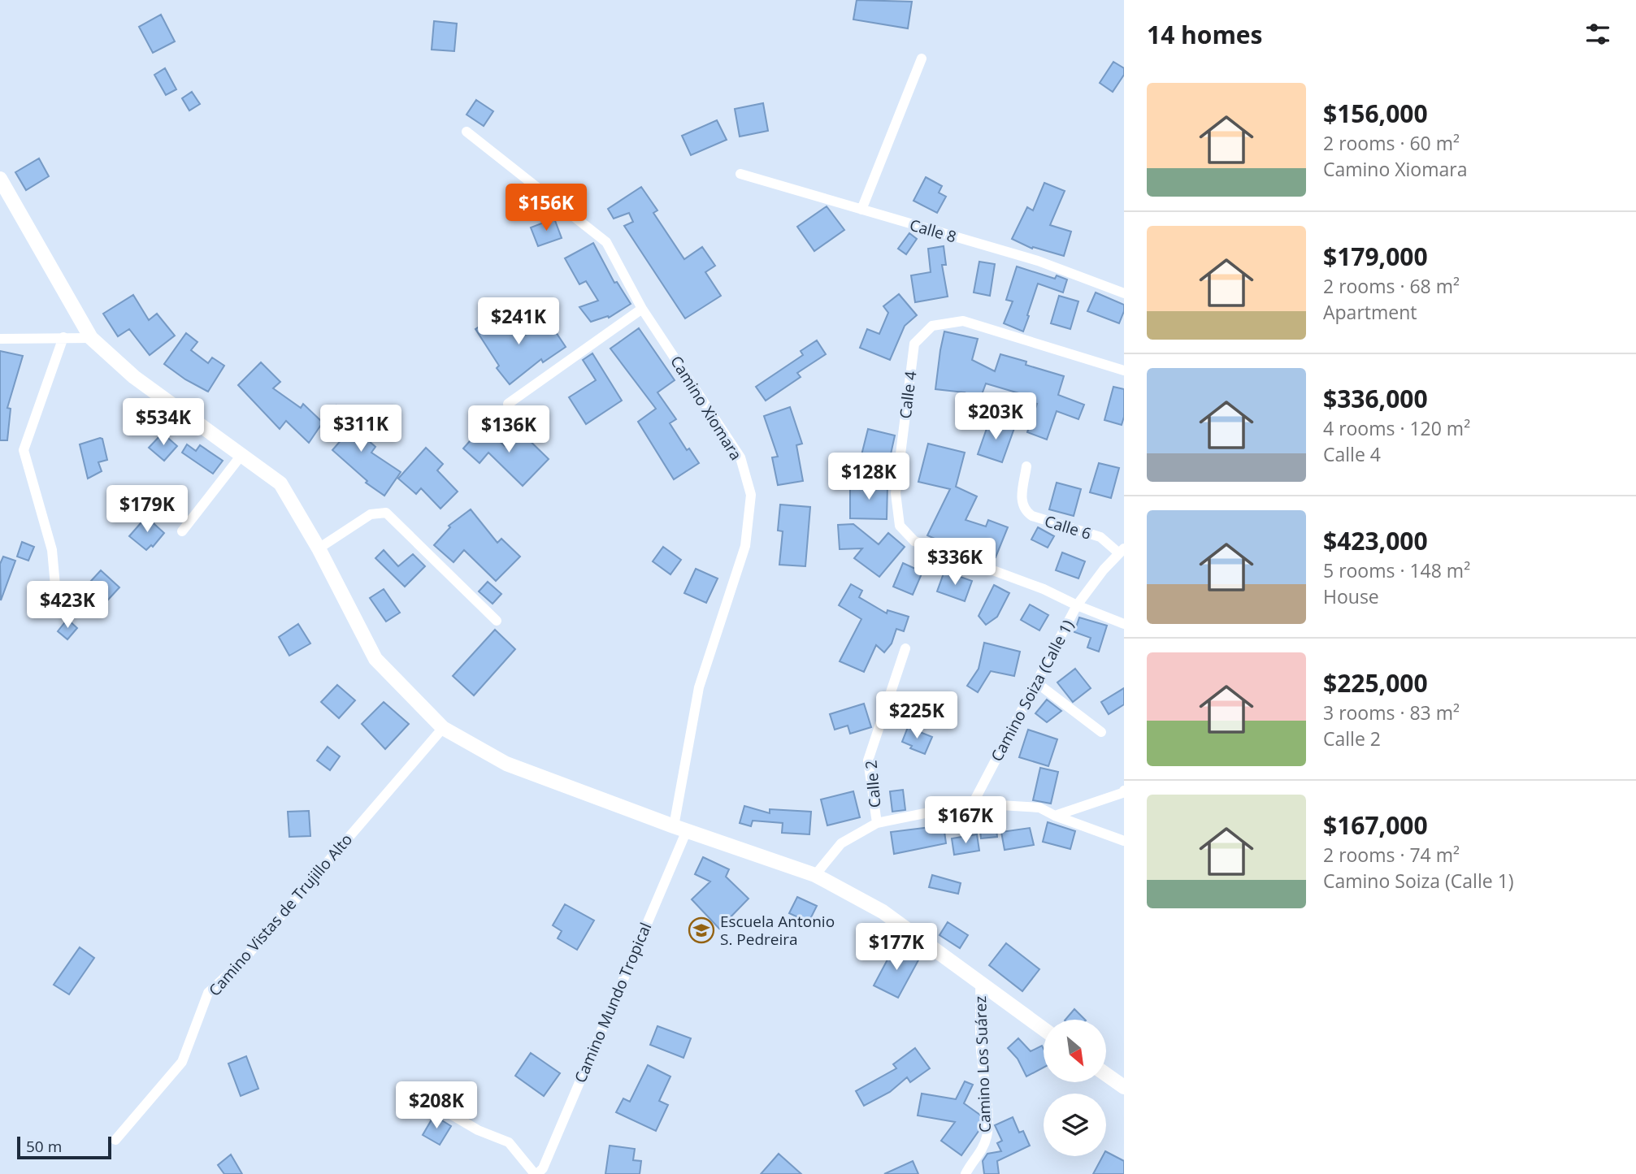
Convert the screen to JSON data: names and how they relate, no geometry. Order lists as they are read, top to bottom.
{
  "streets": {
    "street": [
      "Calle 8",
      "Calle 4",
      "Camino Xiomara",
      "Calle 6",
      "Camino Soiza (Calle 1)",
      "Calle 2",
      "Camino Vistas de Trujillo Alto",
      "Camino Mundo Tropical",
      "Camino Los Suárez"
    ]
  },
  "crossings": [
    ["Calle 4", "Camino Soiza (Calle 1)"],
    ["Camino Xiomara", "Camino Mundo Tropical"],
    ["Calle 6", "Camino Soiza (Calle 1)"]
  ],
  "places": {
    "school or university": ["Escuela Antonio S. Pedreira"]
  },
  "scale_bar": "50 m",
  "north": "bottom right",
  "page": {
    "heading": "14 homes",
    "list": [
      {
        "name": "$156,000",
        "note": "2 rooms · 60 m² · Camino Xiomara"
      },
      {
        "name": "$179,000",
        "note": "2 rooms · 68 m² · Apartment"
      },
      {
        "name": "$336,000",
        "note": "4 rooms · 120 m² · Calle 4"
      },
      {
        "name": "$423,000",
        "note": "5 rooms · 148 m² · House"
      },
      {
        "name": "$225,000",
        "note": "3 rooms · 83 m² · Calle 2"
      },
      {
        "name": "$167,000",
        "note": "2 rooms · 74 m² · Camino Soiza (Calle 1)"
      }
    ],
    "price": [
      "$156K",
      "$241K",
      "$203K",
      "$534K",
      "$311K",
      "$136K",
      "$128K",
      "$179K",
      "$336K",
      "$423K",
      "$225K",
      "$167K",
      "$177K",
      "$208K"
    ],
    "scale": "50 m"
  }
}
